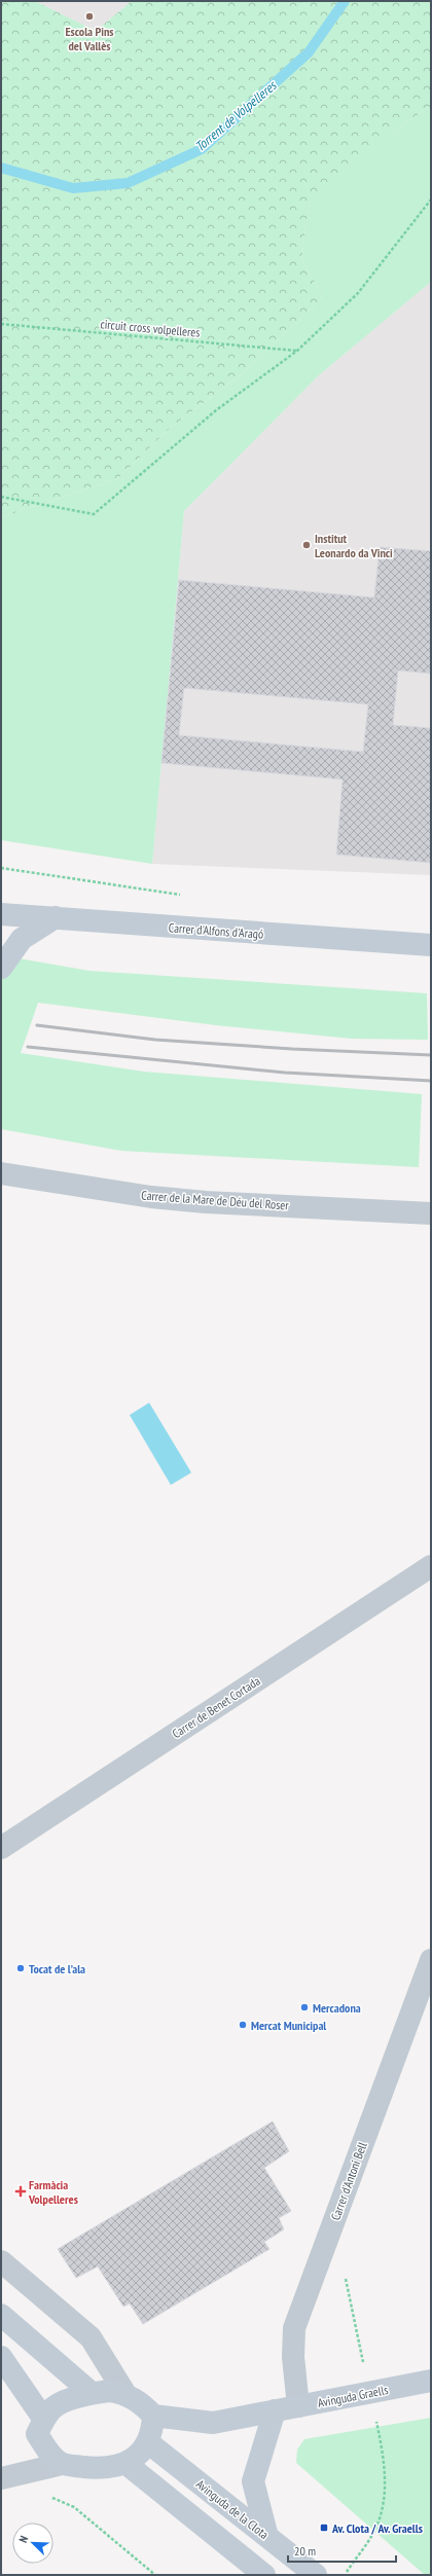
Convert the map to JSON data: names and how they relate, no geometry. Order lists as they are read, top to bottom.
{
  "streets": {
    "street": [
      "Carrer d'Alfons d'Aragó",
      "Carrer de la Mare de Déu del Roser",
      "Carrer de Benet Cortada",
      "Carrer d'Antoni Bell",
      "Avinguda Graells",
      "Avinguda de la Clota"
    ],
    "path": ["circuit cross volpelleres"]
  },
  "crossings": [
    ["Carrer d'Antoni Bell", "Avinguda Graells"],
    ["Avinguda Graells", "Avinguda de la Clota"]
  ],
  "water": ["Torrent de Volpelleres"],
  "places": {
    "other": [
      "Escola Pins del Vallès",
      "Institut Leonardo da Vinci",
      "Tocat de l’ala",
      "Mercadona",
      "Mercat Municipal"
    ],
    "health": ["Farmàcia Volpelleres"],
    "transit": ["Av. Clota / Av. Graells"]
  },
  "scale_bar": "20 m",
  "north": "top left"
}
